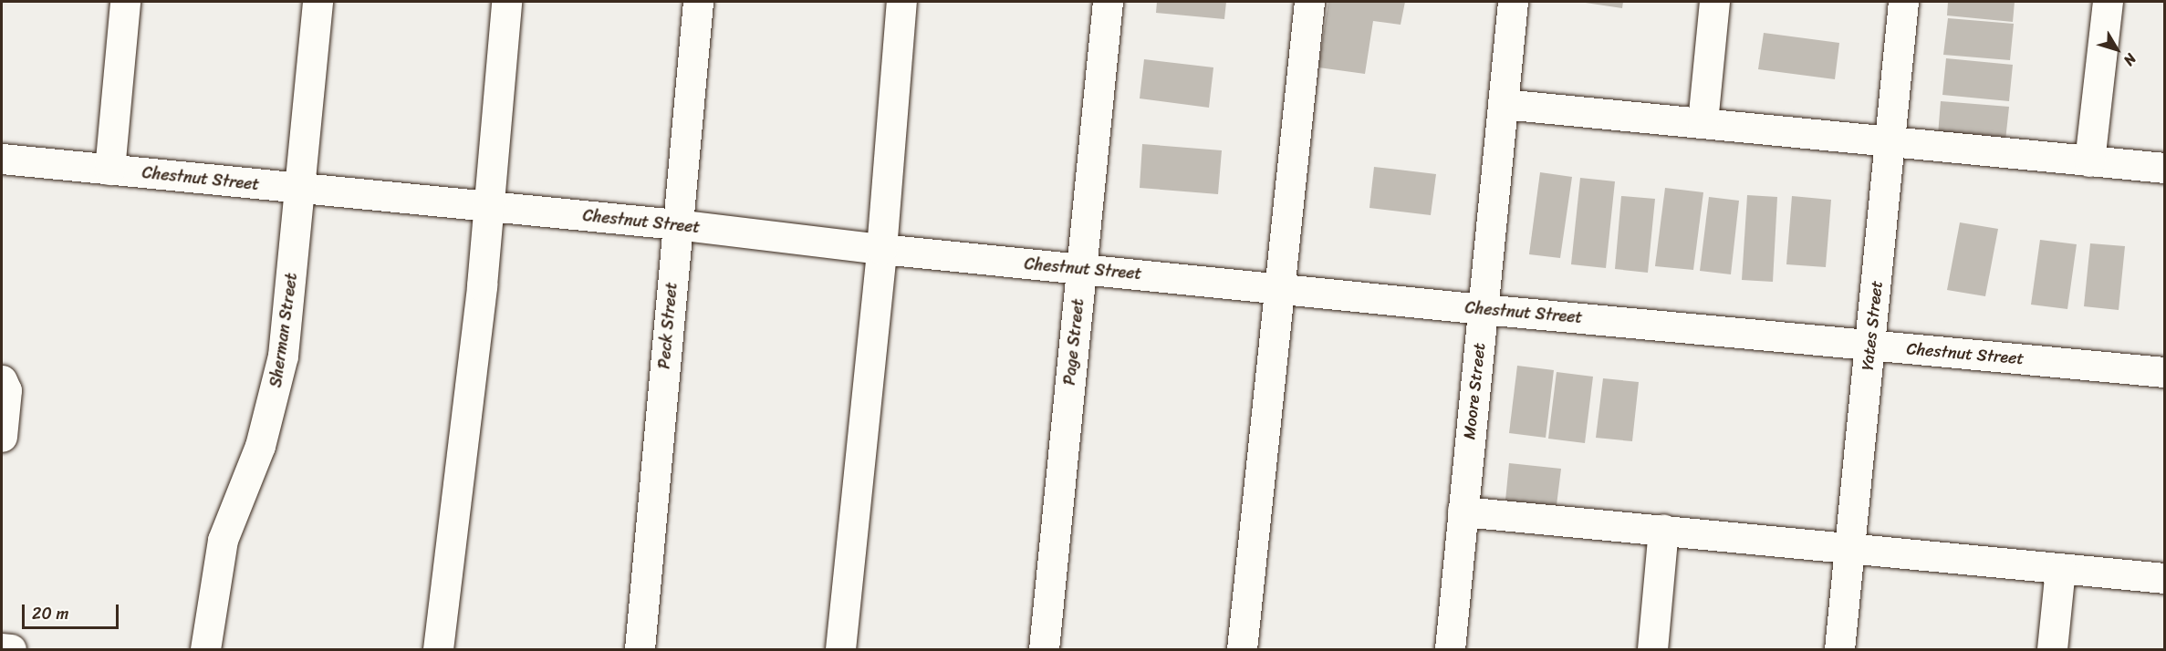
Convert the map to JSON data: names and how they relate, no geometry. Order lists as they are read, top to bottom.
{
  "streets": {
    "street": [
      "Chestnut Street",
      "Peck Street",
      "Yates Street",
      "Sherman Street",
      "Page Street",
      "Moore Street"
    ]
  },
  "crossings": [
    ["Chestnut Street", "Peck Street"],
    ["Chestnut Street", "Yates Street"],
    ["Chestnut Street", "Sherman Street"],
    ["Chestnut Street", "Page Street"],
    ["Chestnut Street", "Moore Street"]
  ],
  "scale_bar": "20 m",
  "north": "bottom right"
}
